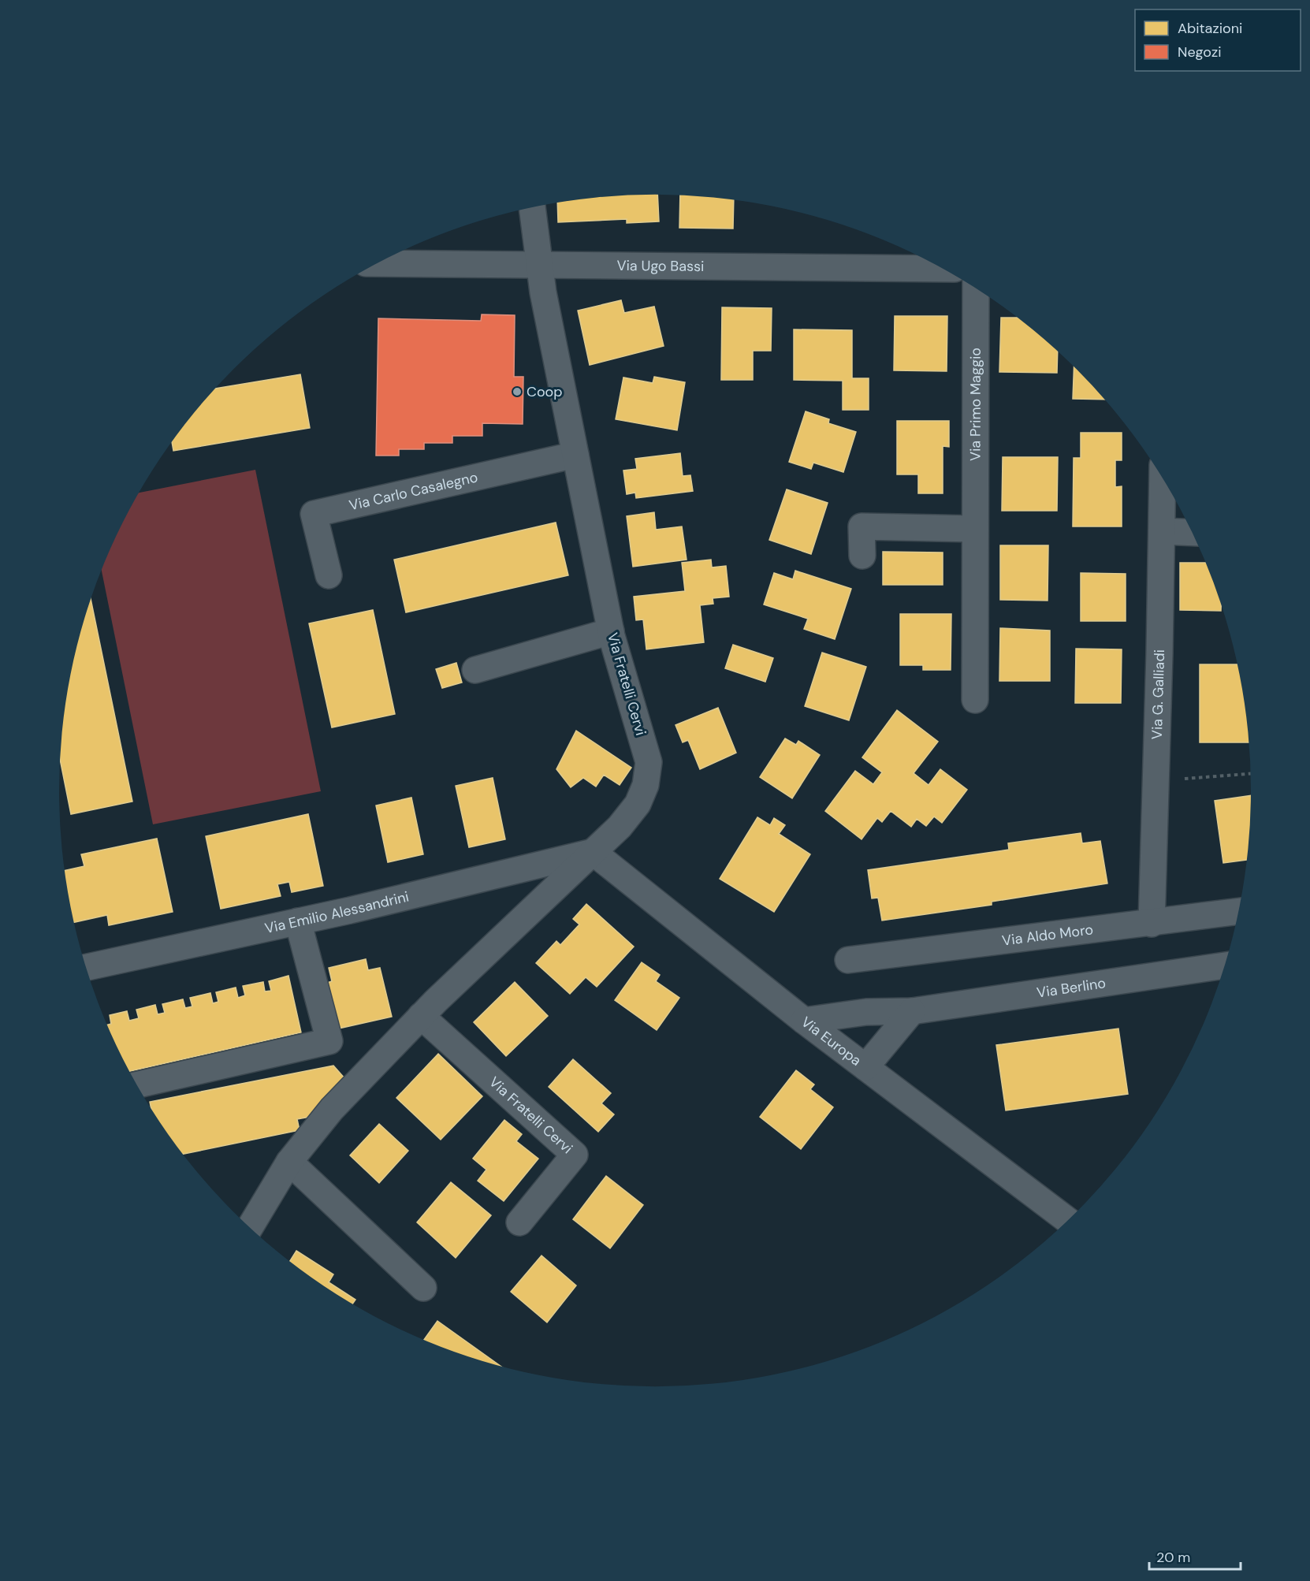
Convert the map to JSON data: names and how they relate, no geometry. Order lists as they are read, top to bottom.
{
  "streets": {
    "street": [
      "Via Ugo Bassi",
      "Via Primo Maggio",
      "Via Carlo Casalegno",
      "Via Fratelli Cervi",
      "Via G. Galliadi",
      "Via Emilio Alessandrini",
      "Via Aldo Moro",
      "Via Berlino",
      "Via Europa"
    ]
  },
  "crossings": [
    ["Via Ugo Bassi", "Via Fratelli Cervi"],
    ["Via Carlo Casalegno", "Via Fratelli Cervi"],
    ["Via Fratelli Cervi", "Via Emilio Alessandrini"],
    ["Via Fratelli Cervi", "Via Europa"],
    ["Via G. Galliadi", "Via Aldo Moro"],
    ["Via Emilio Alessandrini", "Via Europa"],
    ["Via Berlino", "Via Europa"]
  ],
  "places": ["Coop"],
  "legend": ["Abitazioni", "Negozi"],
  "scale_bar": "20 m"
}
